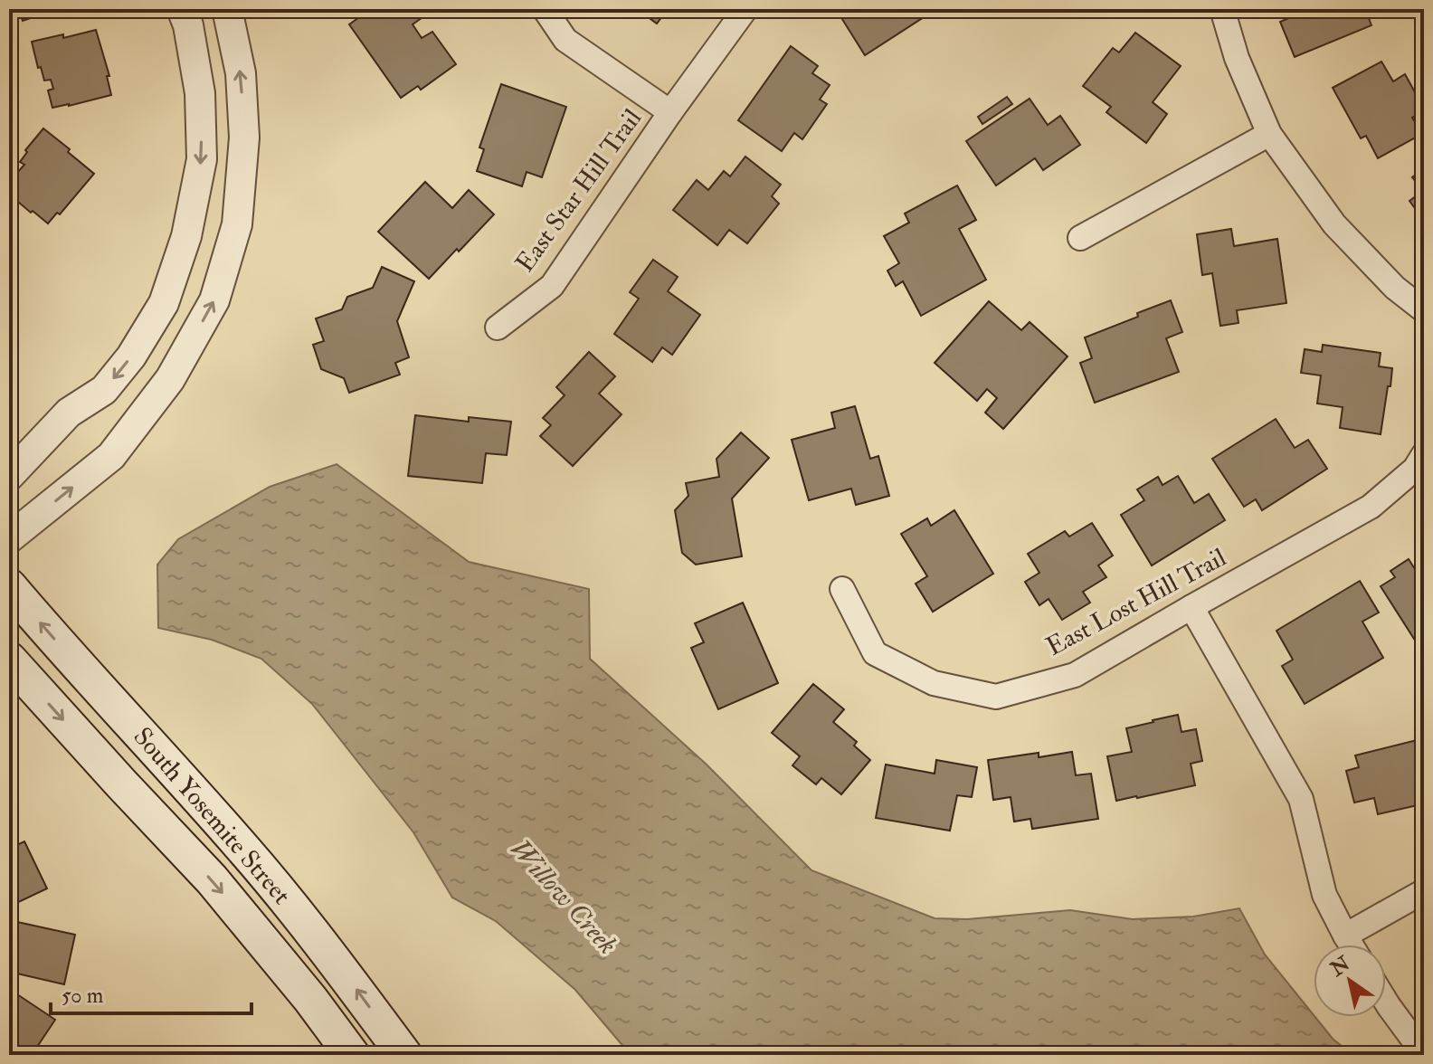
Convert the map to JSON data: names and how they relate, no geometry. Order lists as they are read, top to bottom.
{
  "streets": {
    "main road": ["South Yosemite Street"],
    "street": ["East Star Hill Trail", "East Lost Hill Trail"]
  },
  "water": ["Willow Creek"],
  "scale_bar": "50 m",
  "north": "top left"
}
